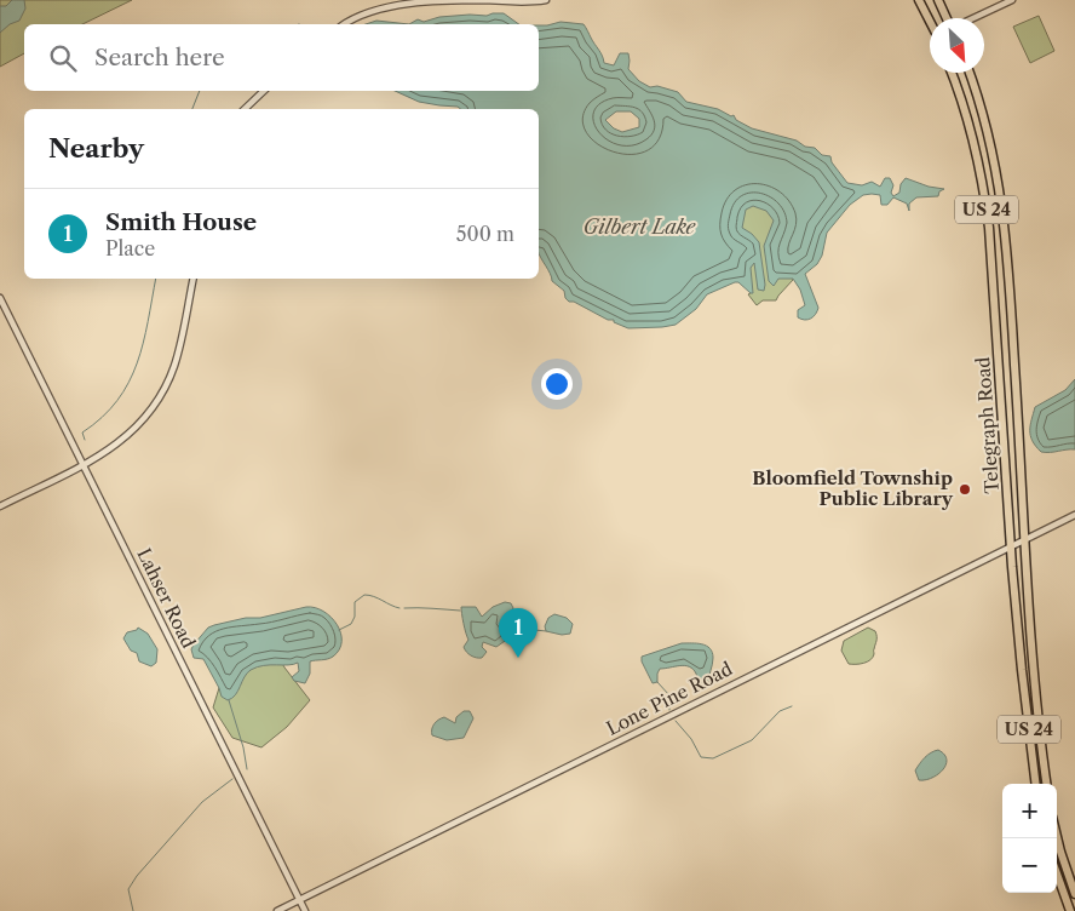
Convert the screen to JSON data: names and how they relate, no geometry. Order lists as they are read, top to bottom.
{
  "streets": {
    "highway": ["US 24", "Telegraph Road"],
    "street": ["Lahser Road", "Lone Pine Road"]
  },
  "crossings": [
    ["Telegraph Road", "Lone Pine Road"],
    ["Lahser Road", "Lone Pine Road"]
  ],
  "water": ["Gilbert Lake"],
  "places": ["Bloomfield Township Public Library"],
  "north": "bottom right",
  "page": {
    "search": "Search here",
    "heading": "Nearby",
    "list": [
      {
        "mark": "1",
        "name": "Smith House",
        "note": "Place",
        "value": "500 m"
      }
    ],
    "pins": "1",
    "map_buttons": ["+", "−"]
  }
}
